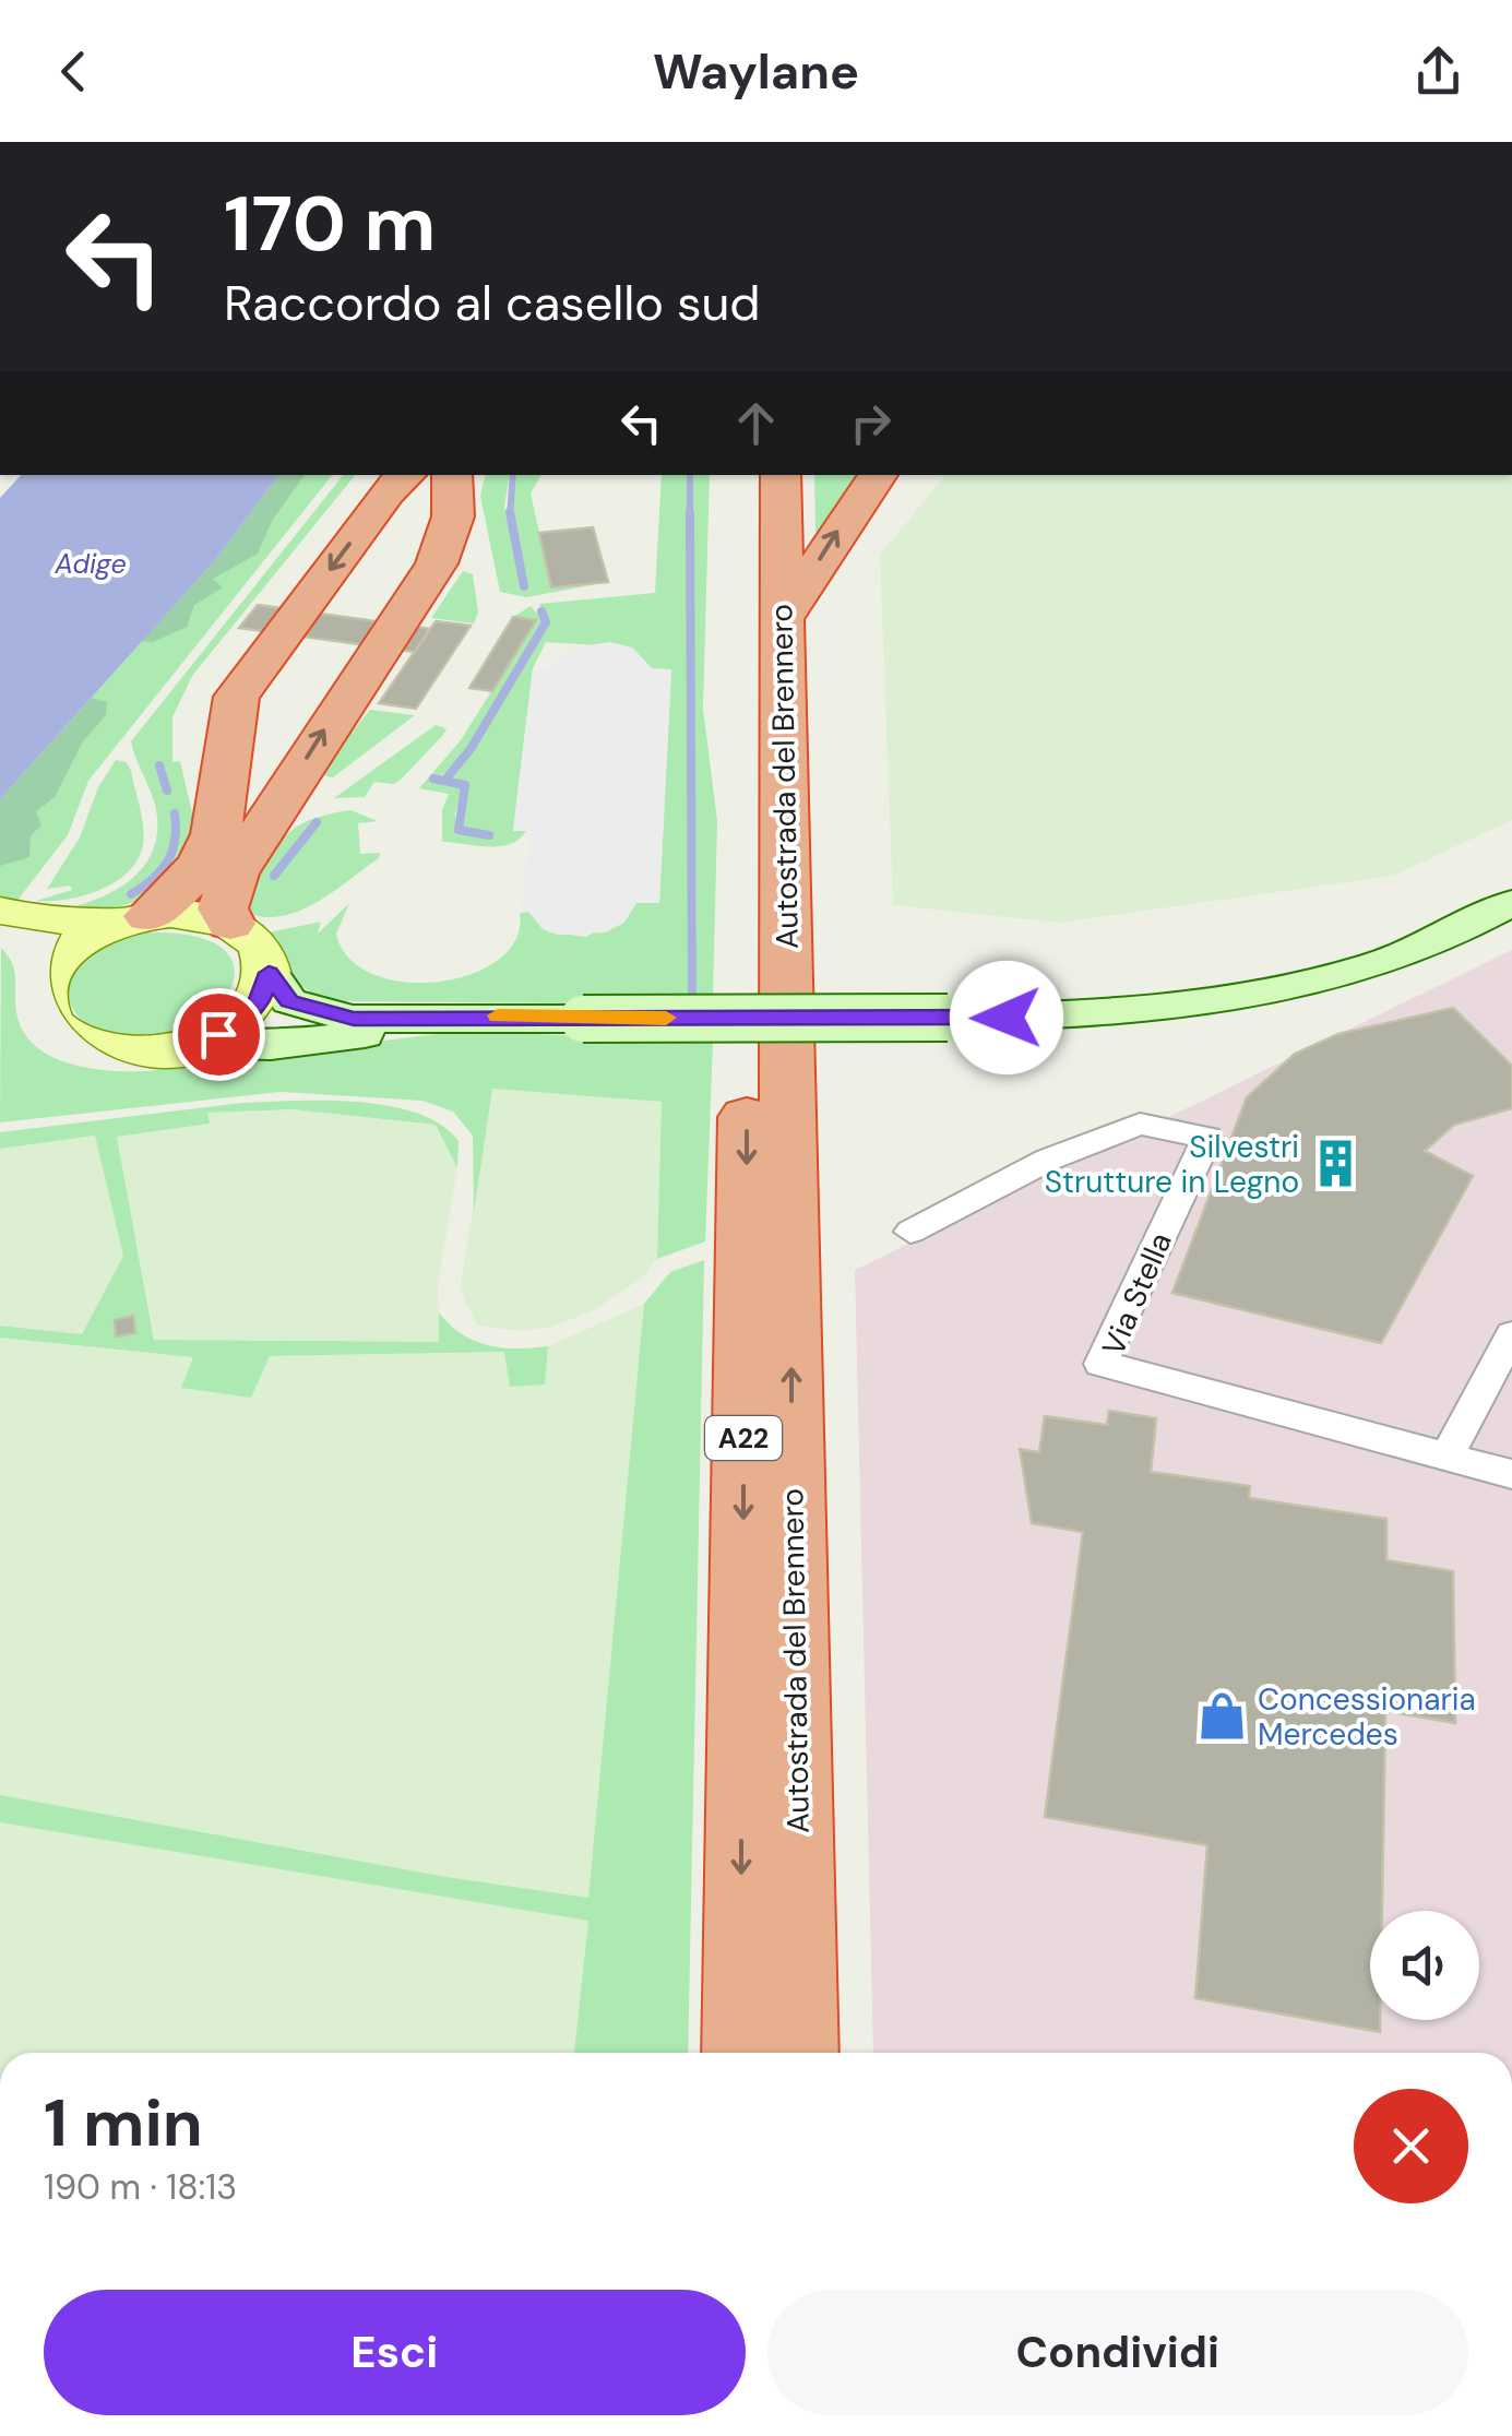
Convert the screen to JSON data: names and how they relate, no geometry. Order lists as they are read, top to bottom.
{
  "streets": {
    "highway": ["Autostrada del Brennero", "A22"],
    "street": ["Via Stella"]
  },
  "water": ["Adige"],
  "places": {
    "building": ["Silvestri Strutture in Legno"],
    "shop": ["Concessionaria Mercedes"]
  },
  "page": {
    "header": "Waylane",
    "turn": ["170 m", "Raccordo al casello sud"],
    "heading": ["1 min", "190 m · 18:13"],
    "buttons": ["Esci", "Condividi"]
  }
}
